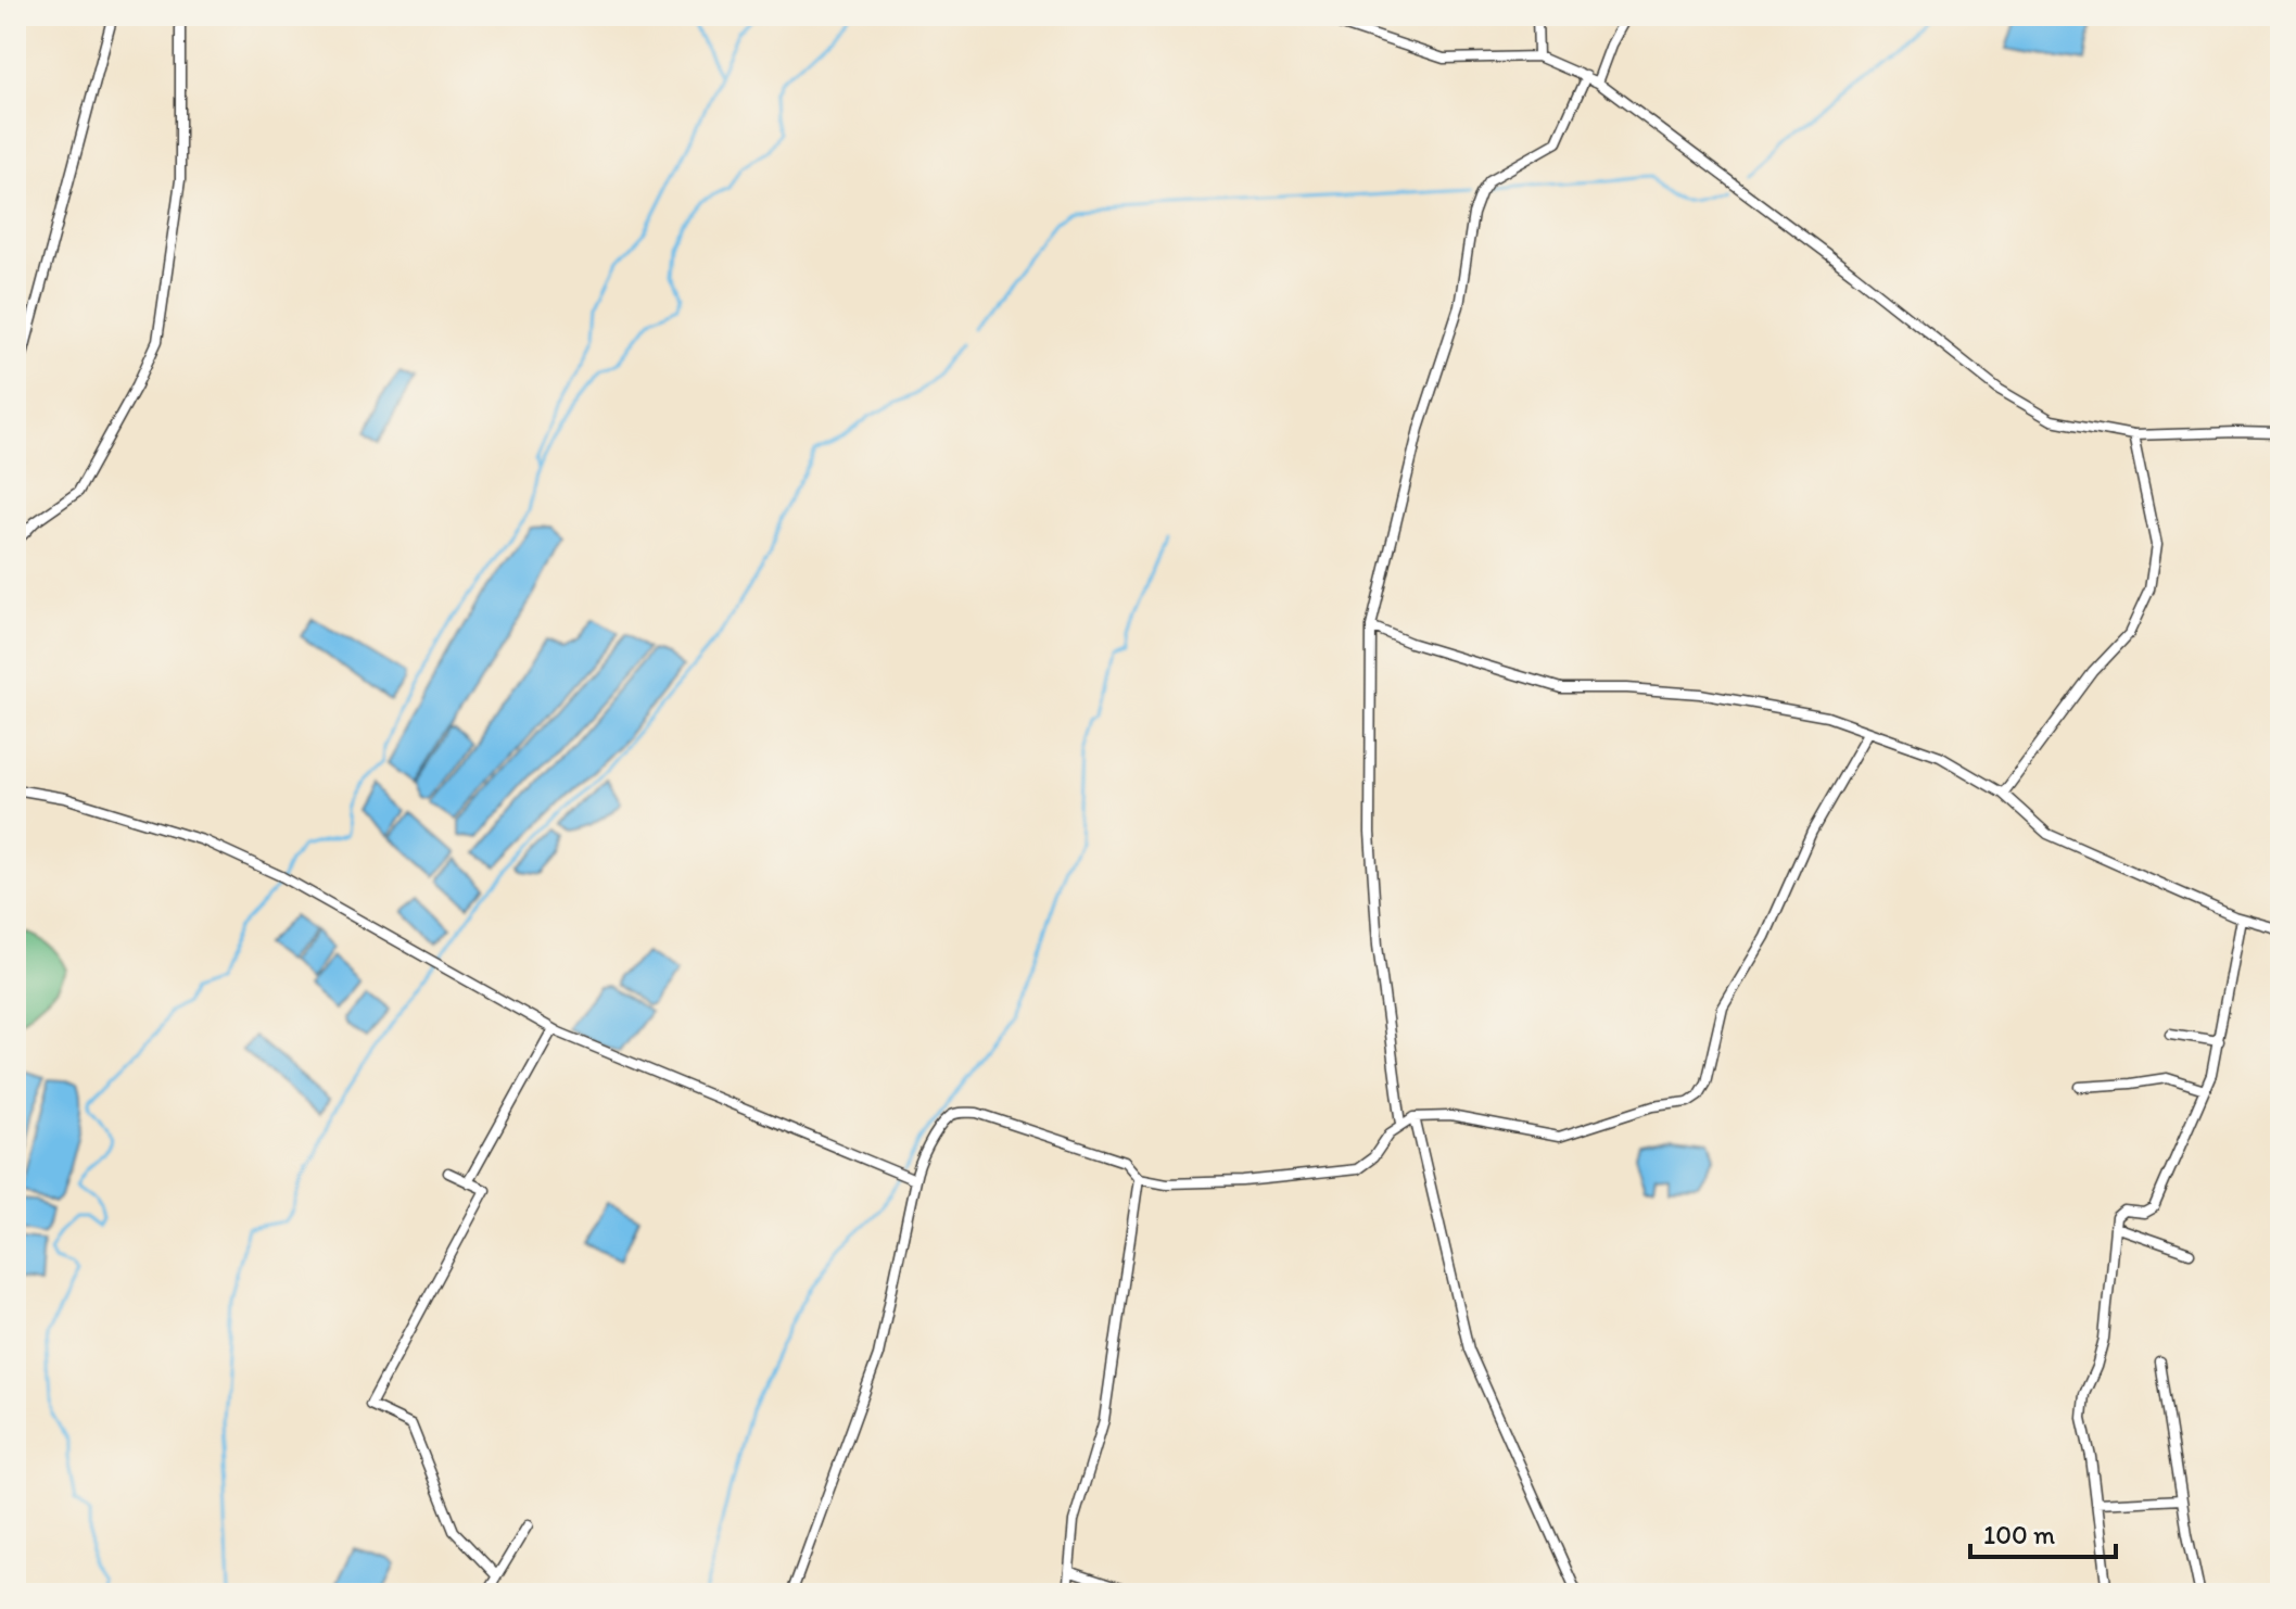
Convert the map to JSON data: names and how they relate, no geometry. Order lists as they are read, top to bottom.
{
  "scale_bar": "100 m"
}
